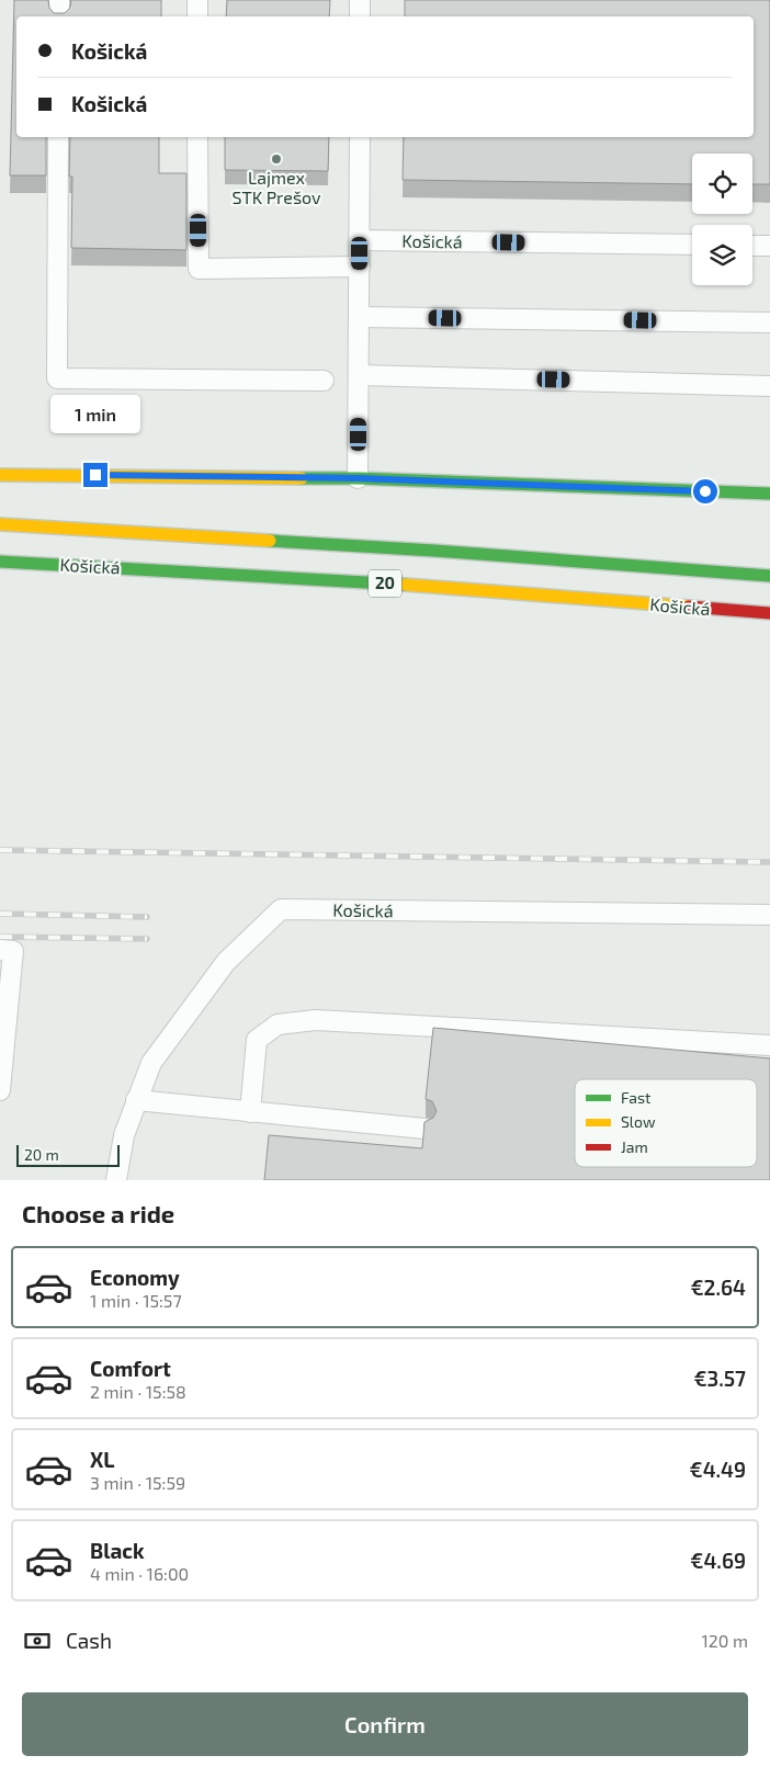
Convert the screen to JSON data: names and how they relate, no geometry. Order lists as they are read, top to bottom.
{
  "streets": {
    "main road": ["Košická", "20"]
  },
  "places": ["Lajmex STK Prešov"],
  "legend": ["Fast", "Slow", "Jam"],
  "scale_bar": "20 m",
  "page": {
    "banner": ["Košická", "Košická"],
    "bubble": "1 min",
    "scale": "20 m",
    "heading": "Choose a ride",
    "list": [
      {
        "name": "Economy",
        "note": "1 min · 15:57",
        "value": "€2.64"
      },
      {
        "name": "Comfort",
        "note": "2 min · 15:58",
        "value": "€3.57"
      },
      {
        "name": "XL",
        "note": "3 min · 15:59",
        "value": "€4.49"
      },
      {
        "name": "Black",
        "note": "4 min · 16:00",
        "value": "€4.69"
      }
    ],
    "pay": ["Cash", "120 m"],
    "buttons": "Confirm"
  }
}
